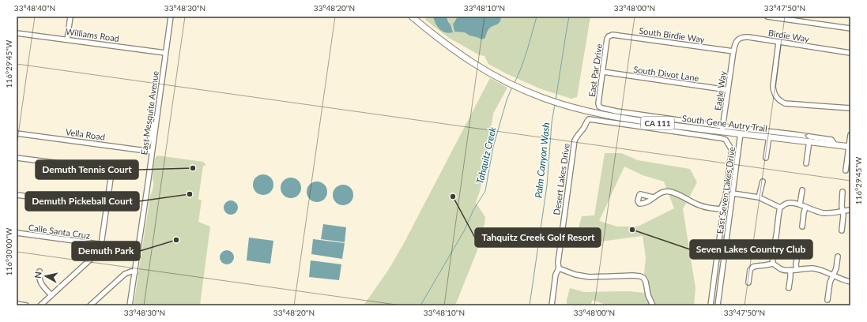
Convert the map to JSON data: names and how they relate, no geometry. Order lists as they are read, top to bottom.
{
  "streets": {
    "main road": ["CA 111", "South Gene Autry Trail"],
    "street": [
      "Williams Road",
      "South Birdie Way",
      "Birdie Way",
      "East Par Drive",
      "South Divot Lane",
      "Eagle Way",
      "East Mesquite Avenue",
      "Vella Road",
      "Desert Lakes Drive",
      "East Seven Lakes Drive",
      "Calle Santa Cruz"
    ]
  },
  "crossings": [
    ["Williams Road", "East Mesquite Avenue"],
    ["South Birdie Way", "Birdie Way"],
    ["South Birdie Way", "East Par Drive"],
    ["South Birdie Way", "Eagle Way"],
    ["Birdie Way", "Eagle Way"],
    ["East Par Drive", "South Divot Lane"],
    ["East Par Drive", "South Gene Autry Trail"],
    ["South Divot Lane", "Eagle Way"],
    ["Eagle Way", "South Gene Autry Trail"],
    ["East Mesquite Avenue", "Vella Road"],
    ["East Mesquite Avenue", "Calle Santa Cruz"],
    ["South Gene Autry Trail", "East Seven Lakes Drive"]
  ],
  "water": ["Tahquitz Creek", "Palm Canyon Wash"],
  "places": [
    "Demuth Tennis Court",
    "Demuth Pickeball Court",
    "Tahquitz Creek Golf Resort",
    "Seven Lakes Country Club",
    "Demuth Park"
  ],
  "north": "left",
  "coordinates": [
    "33°48'40\"N",
    "33°48'30\"N",
    "33°48'20\"N",
    "33°48'10\"N",
    "33°48'00\"N",
    "33°47'50\"N",
    "116°29'45\"W",
    "116°30'00\"W"
  ]
}
